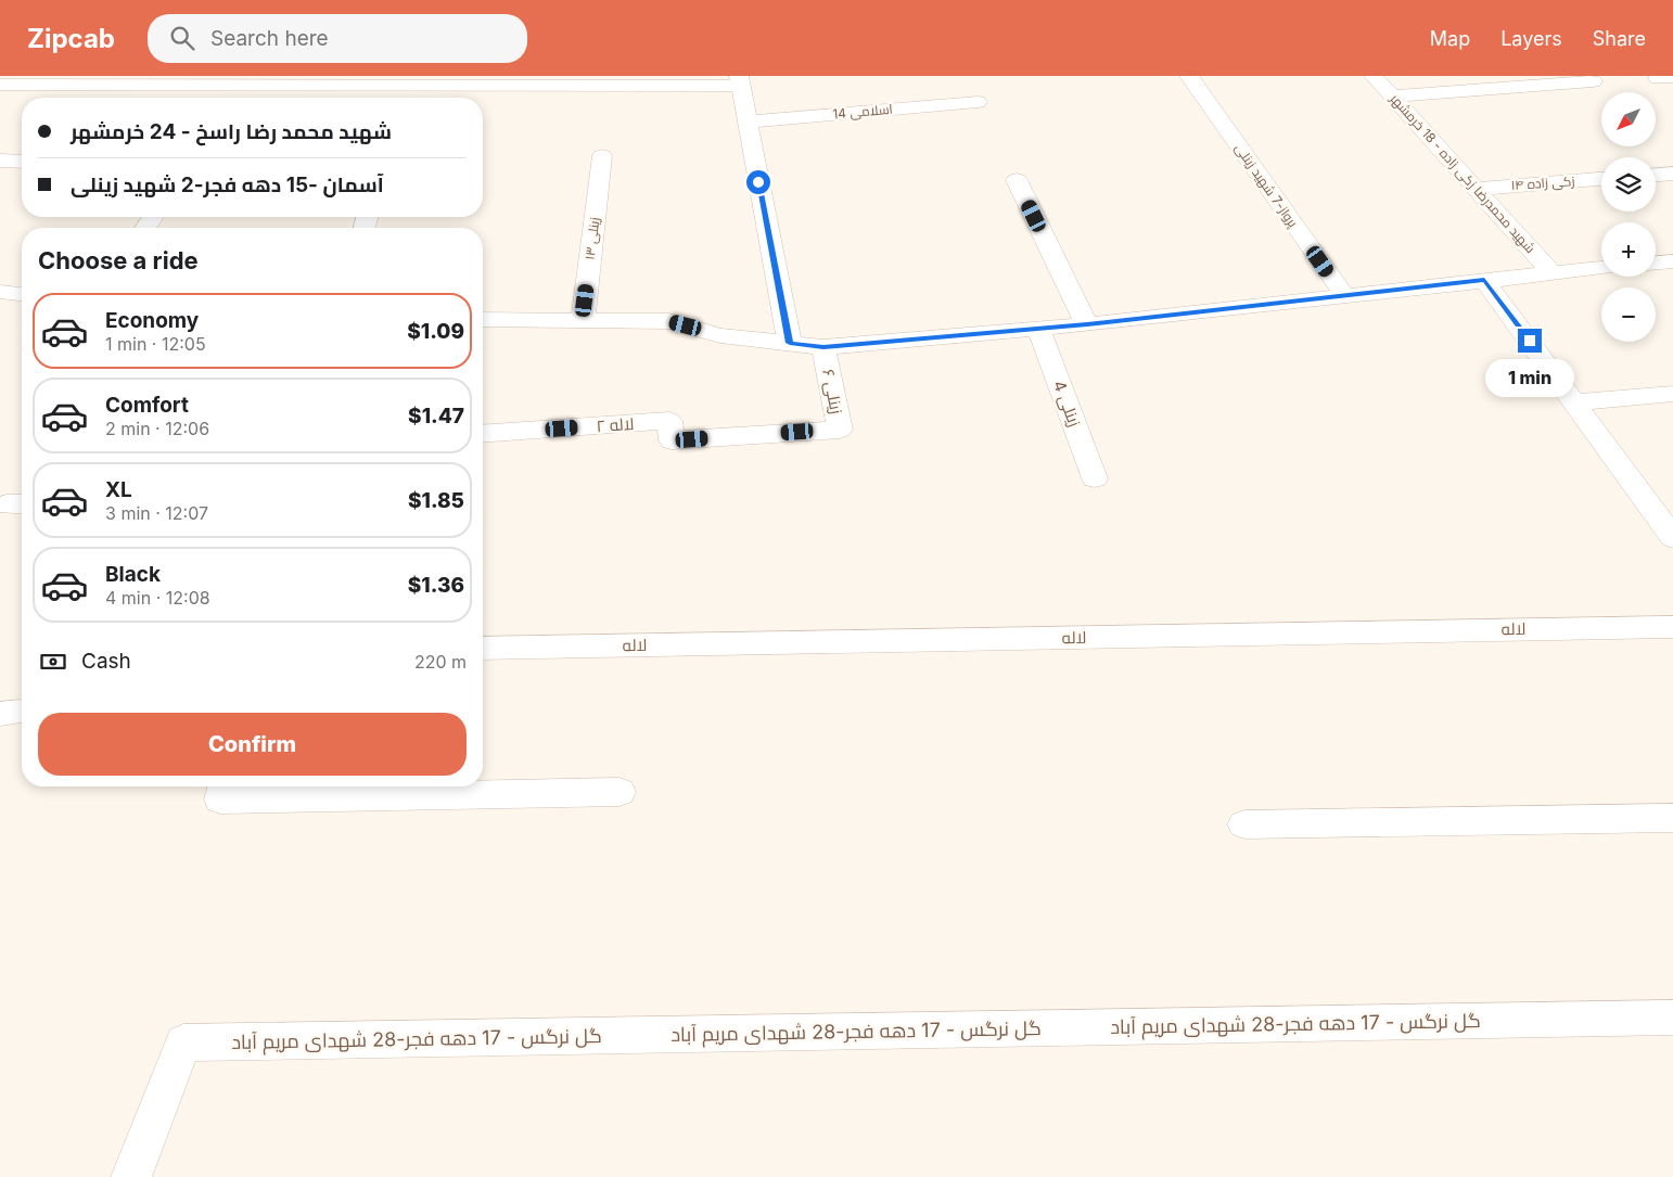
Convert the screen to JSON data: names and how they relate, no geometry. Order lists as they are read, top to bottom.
{
  "streets": {
    "street": [
      "اسلامی 14",
      "شهید محمدرضا زکی زاده - 18 خرمشهر",
      "زکی زاده ۱۴",
      "پرواز-7 شهید زینلی",
      "زینلی ۱۳",
      "زینلی ۶",
      "زینلی 4",
      "لاله ۲",
      "لاله",
      "گل نرگس - 17 دهه فجر-28 شهدای مریم آباد"
    ]
  },
  "crossings": [
    ["شهید محمدرضا زکی زاده - 18 خرمشهر", "زکی زاده ۱۴"],
    ["زینلی ۶", "لاله ۲"]
  ],
  "north": "bottom left",
  "page": {
    "header": "Zipcab",
    "search": "Search here",
    "nav": ["Map", "Layers", "Share"],
    "map_buttons": ["+", "−"],
    "banner": ["شهید محمد رضا راسخ - 24 خرمشهر", "آسمان -15 دهه فجر-2 شهید زینلی"],
    "heading": "Choose a ride",
    "list": [
      {
        "name": "Economy",
        "note": "1 min · 12:05",
        "value": "$1.09"
      },
      {
        "name": "Comfort",
        "note": "2 min · 12:06",
        "value": "$1.47"
      },
      {
        "name": "XL",
        "note": "3 min · 12:07",
        "value": "$1.85"
      },
      {
        "name": "Black",
        "note": "4 min · 12:08",
        "value": "$1.36"
      }
    ],
    "bubble": "1 min",
    "pay": ["Cash", "220 m"],
    "buttons": "Confirm"
  }
}
